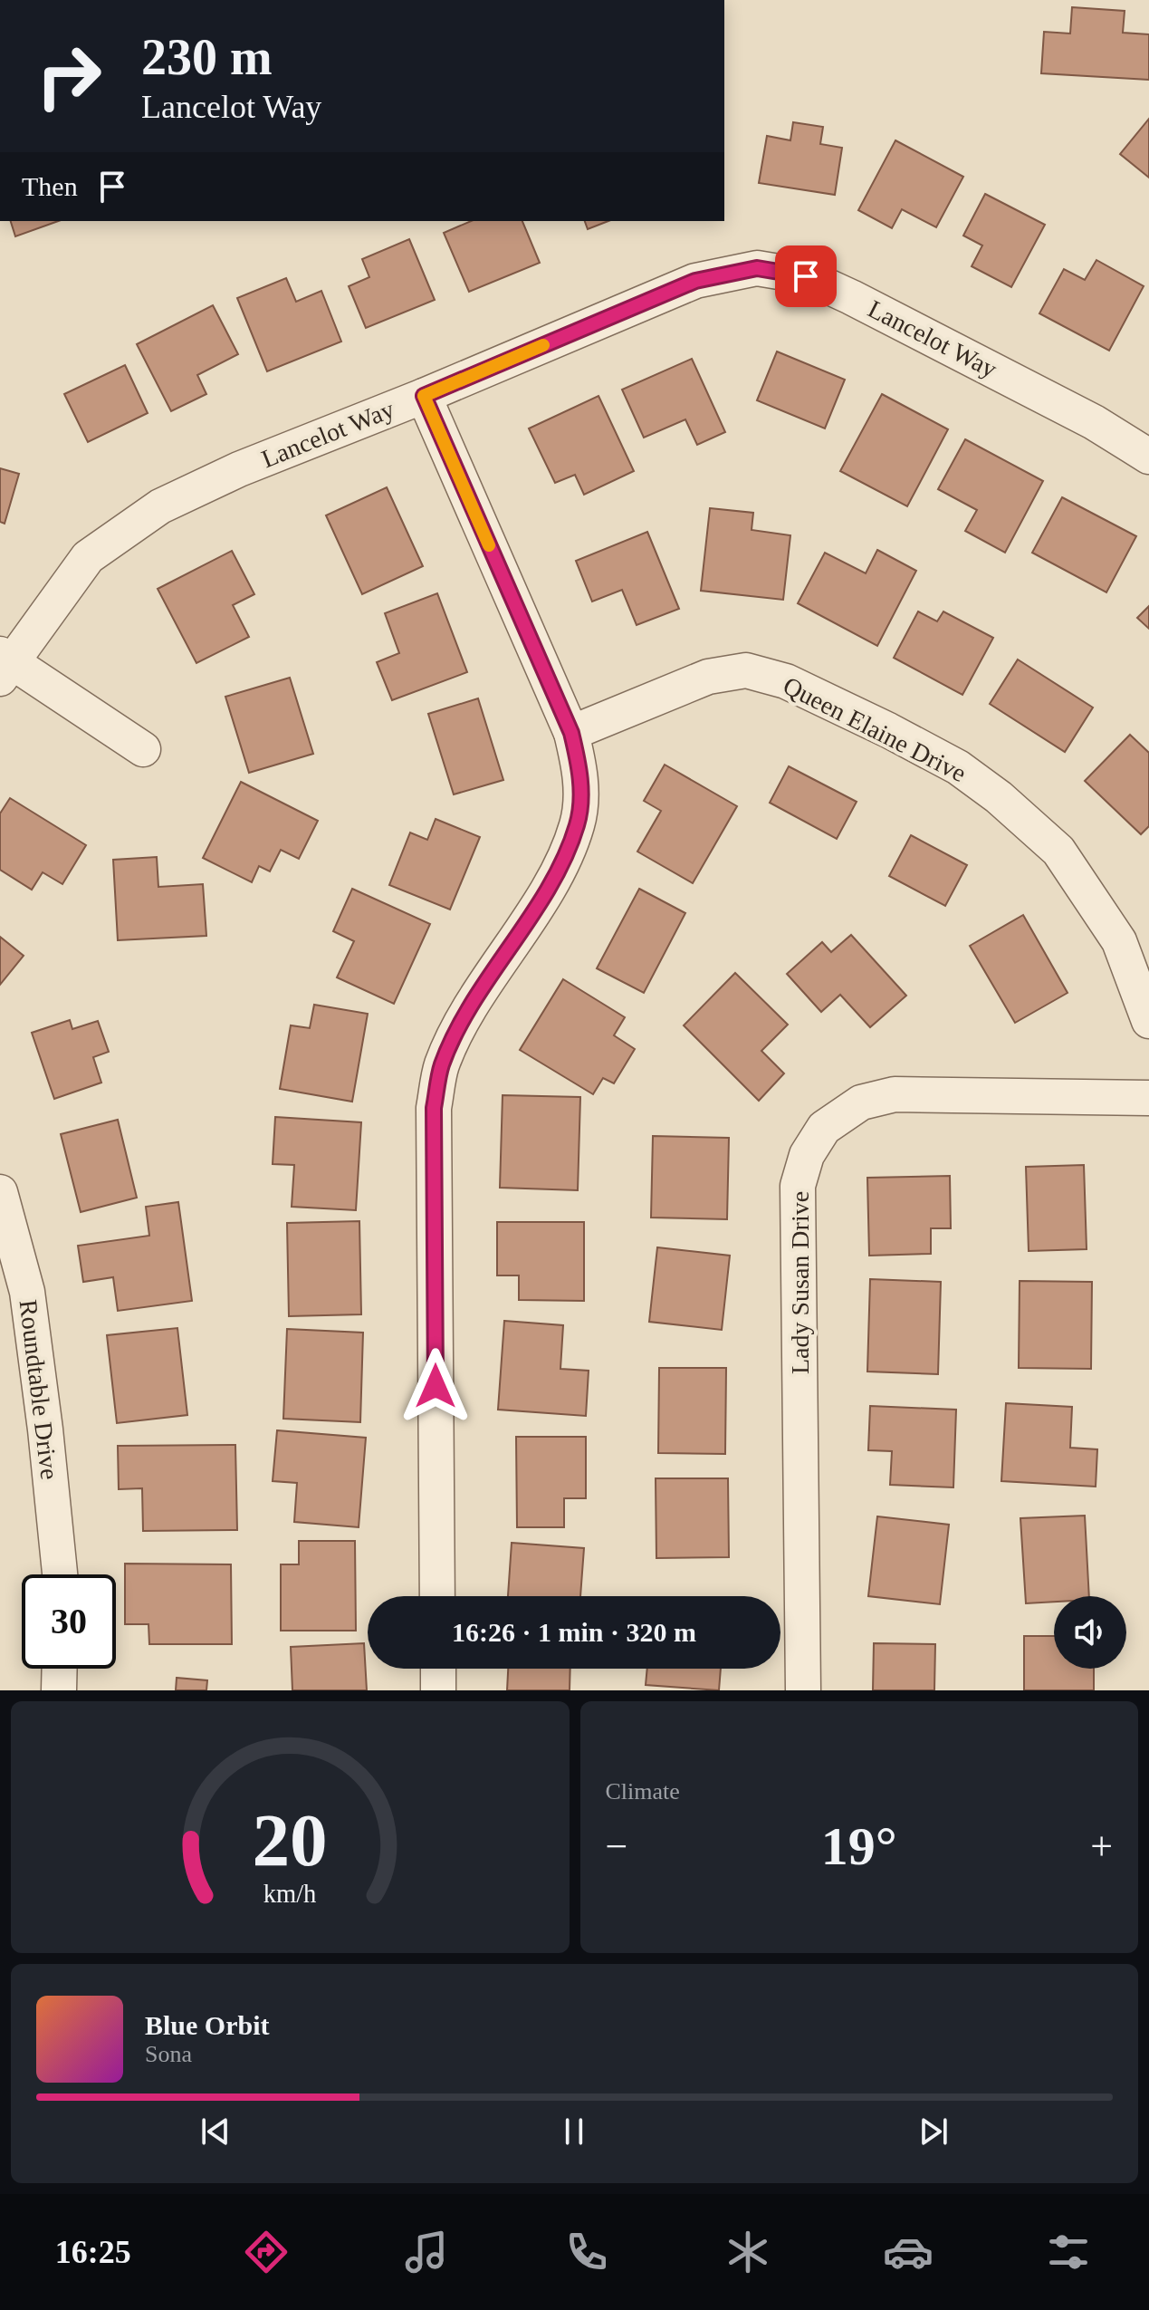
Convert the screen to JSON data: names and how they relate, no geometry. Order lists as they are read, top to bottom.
{
  "streets": {
    "street": [
      "Lancelot Way",
      "Queen Elaine Drive",
      "Lady Susan Drive",
      "Roundtable Drive"
    ]
  },
  "page": {
    "turn": ["230 m", "Lancelot Way"],
    "then": "Then",
    "limit": "30",
    "trip": "16:26 · 1 min · 320 m",
    "tile": "Climate",
    "heat": ["−", "19°", "+"],
    "song": ["Blue Orbit", "Sona"],
    "tabs": "16:25",
    "gauge": ["20", "km/h"]
  }
}
